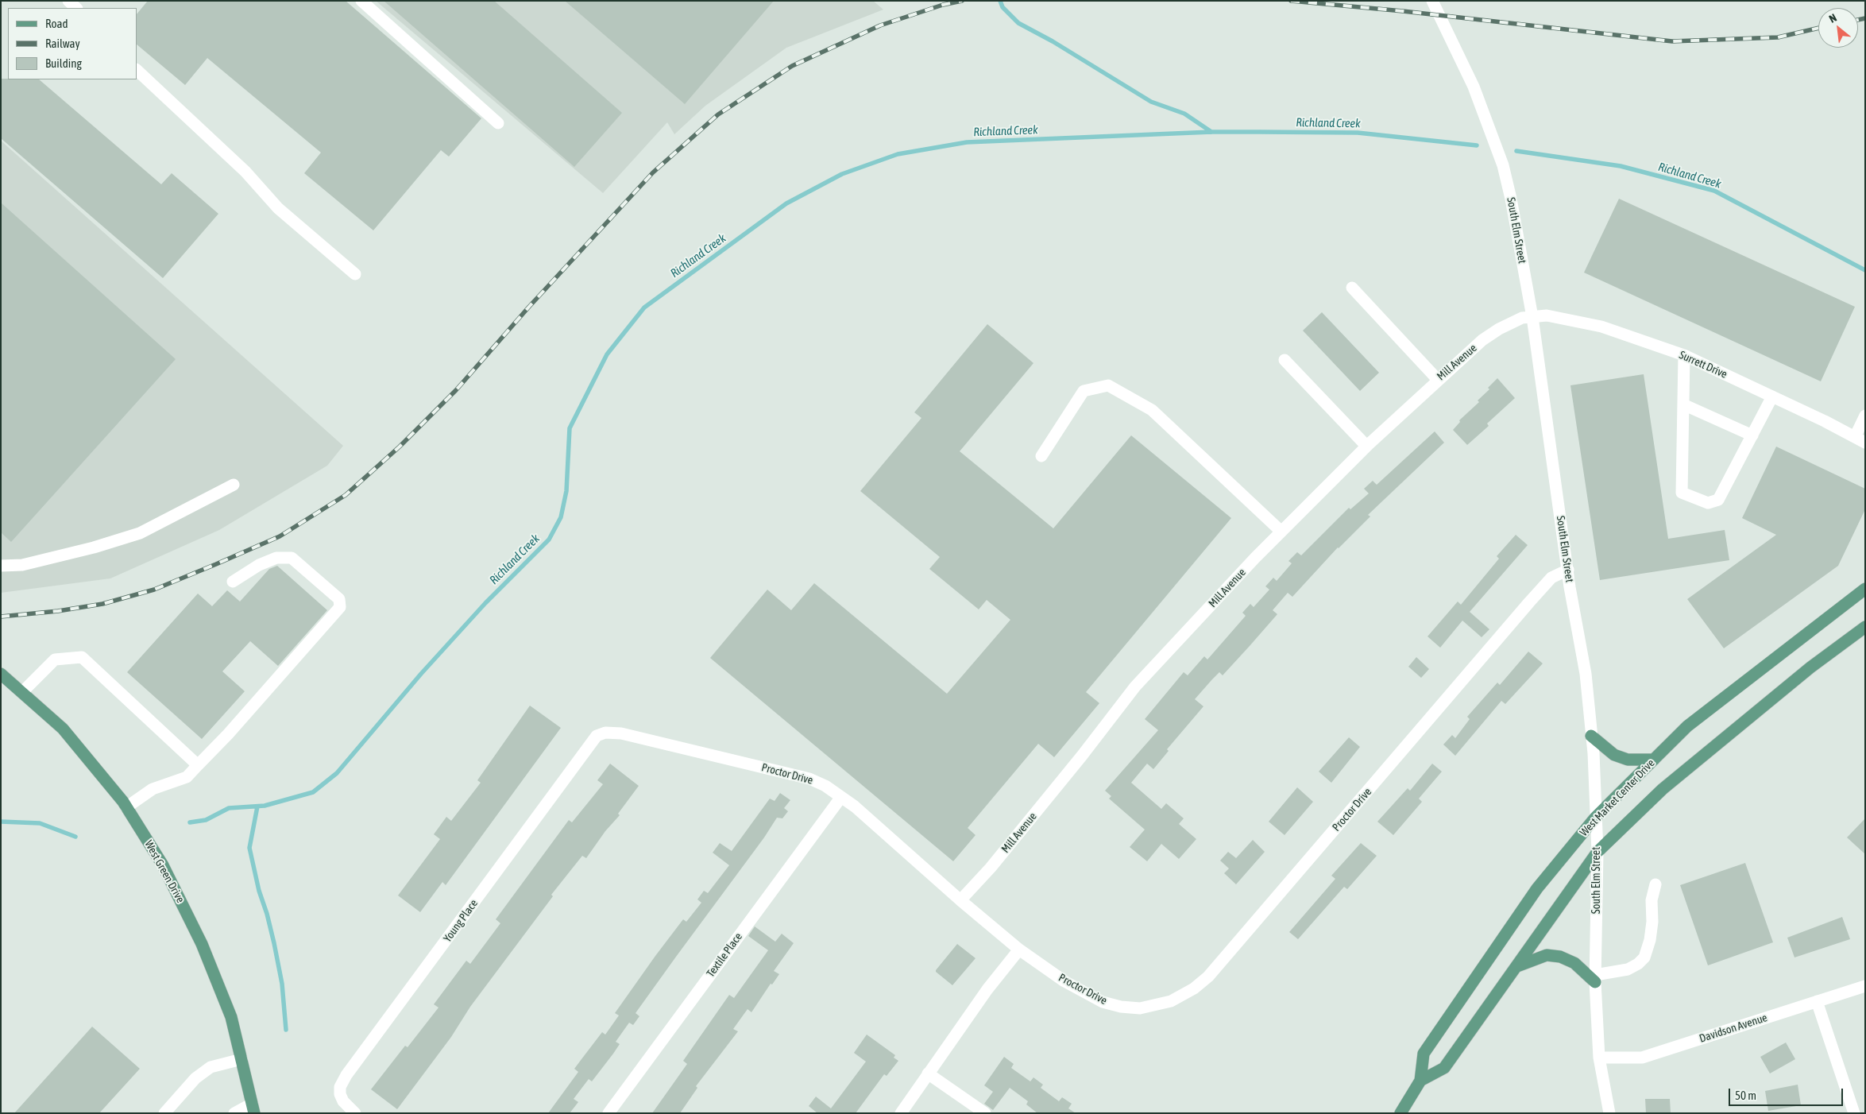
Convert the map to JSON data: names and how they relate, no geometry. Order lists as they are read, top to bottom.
{
  "streets": {
    "main road": ["West Market Center Drive", "West Green Drive"],
    "street": [
      "South Elm Street",
      "Mill Avenue",
      "Surrett Drive",
      "Proctor Drive",
      "Young Place",
      "Textile Place",
      "Davidson Avenue"
    ]
  },
  "crossings": [
    ["South Elm Street", "Mill Avenue"],
    ["South Elm Street", "Surrett Drive"],
    ["South Elm Street", "Proctor Drive"],
    ["South Elm Street", "West Market Center Drive"],
    ["South Elm Street", "Davidson Avenue"],
    ["Mill Avenue", "Surrett Drive"],
    ["Mill Avenue", "Proctor Drive"],
    ["Proctor Drive", "Young Place"],
    ["Proctor Drive", "Textile Place"]
  ],
  "water": ["Richland Creek"],
  "legend": ["Road", "Railway", "Building"],
  "scale_bar": "50 m",
  "north": "top left"
}
